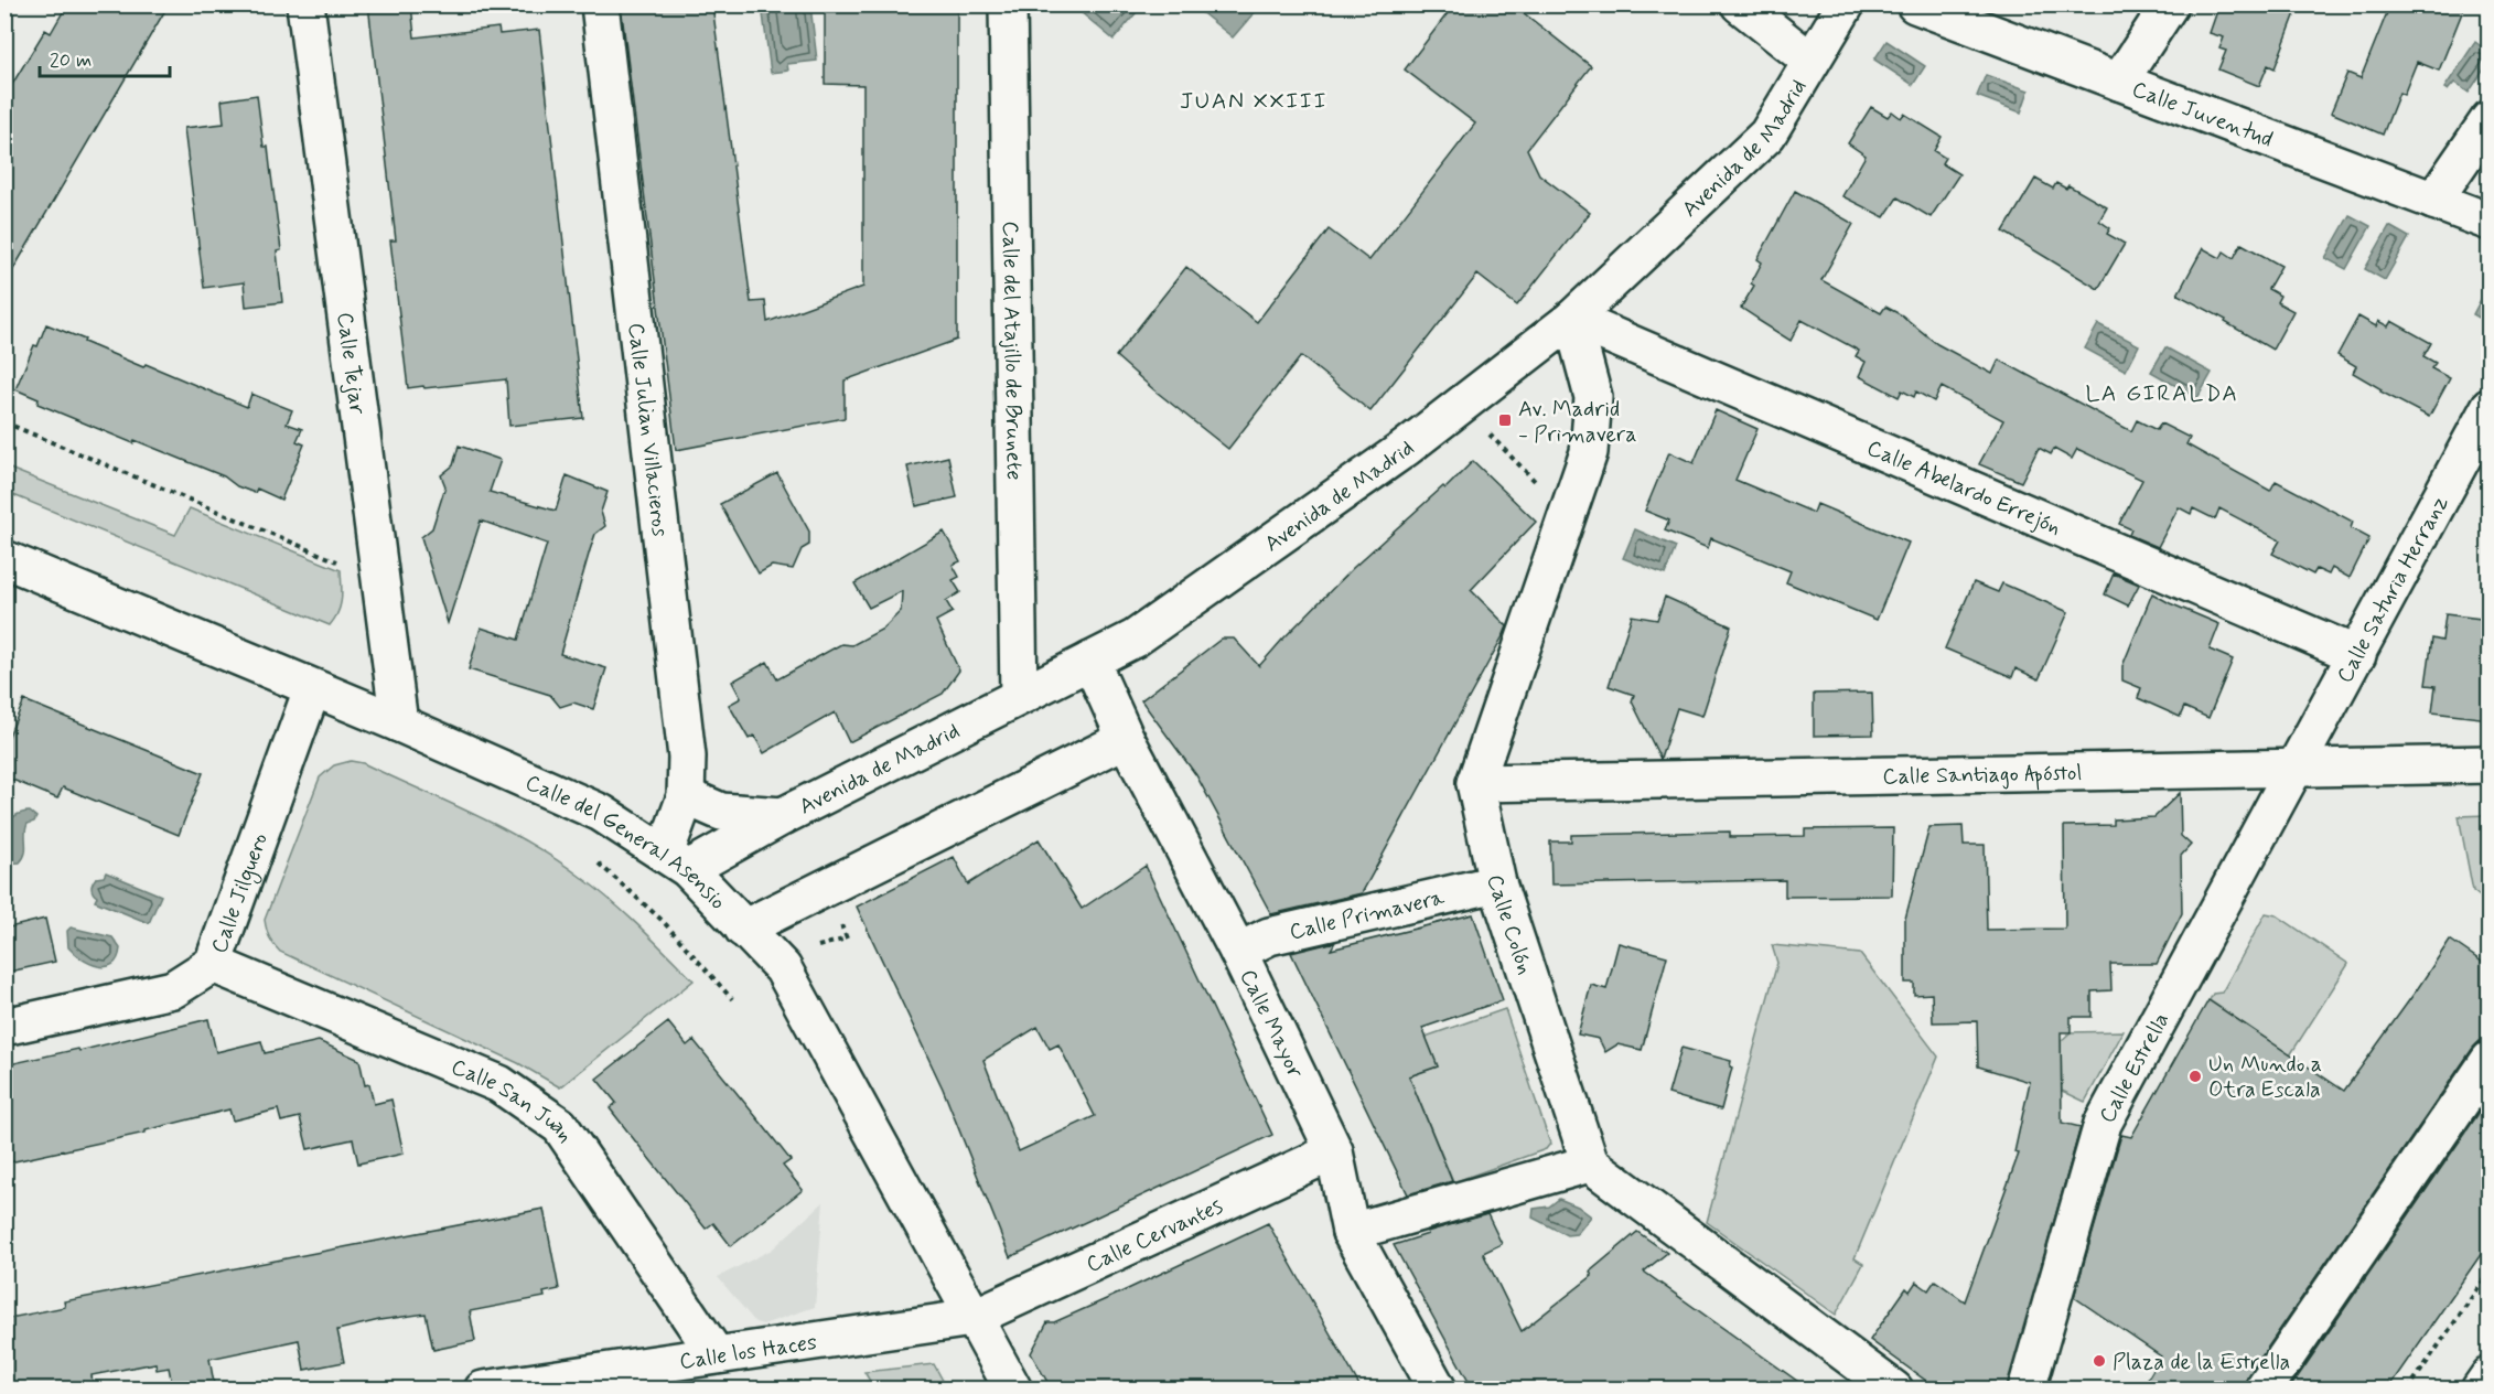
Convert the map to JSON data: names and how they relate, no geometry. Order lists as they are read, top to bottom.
{
  "streets": {
    "street": [
      "Calle Juventud",
      "Avenida de Madrid",
      "Calle del Atajillo de Brunete",
      "Calle Tejar",
      "Calle Julian Villacieros",
      "Calle Abelardo Errejón",
      "Calle Saturia Herranz",
      "Calle Santiago Apóstol",
      "Calle del General Asensio",
      "Calle Jilguero",
      "Calle Primavera",
      "Calle Colón",
      "Calle Mayor",
      "Calle Estrella",
      "Calle San Juan",
      "Calle Cervantes",
      "Calle los Haces"
    ]
  },
  "crossings": [
    ["Avenida de Madrid", "Calle del Atajillo de Brunete"],
    ["Avenida de Madrid", "Calle Julian Villacieros"],
    ["Avenida de Madrid", "Calle Abelardo Errejón"],
    ["Avenida de Madrid", "Calle del General Asensio"],
    ["Avenida de Madrid", "Calle Mayor"],
    ["Calle Tejar", "Calle del General Asensio"],
    ["Calle Julian Villacieros", "Calle del General Asensio"],
    ["Calle Abelardo Errejón", "Calle Saturia Herranz"],
    ["Calle Saturia Herranz", "Calle Santiago Apóstol"],
    ["Calle Saturia Herranz", "Calle Estrella"],
    ["Calle Santiago Apóstol", "Calle Colón"],
    ["Calle Santiago Apóstol", "Calle Estrella"],
    ["Calle del General Asensio", "Calle Jilguero"],
    ["Calle del General Asensio", "Calle Cervantes"],
    ["Calle del General Asensio", "Calle los Haces"],
    ["Calle Jilguero", "Calle San Juan"],
    ["Calle Primavera", "Calle Colón"],
    ["Calle Primavera", "Calle Mayor"],
    ["Calle Mayor", "Calle Cervantes"],
    ["Calle San Juan", "Calle los Haces"],
    ["Calle Cervantes", "Calle los Haces"]
  ],
  "districts": ["JUAN XXIII", "LA GIRALDA"],
  "places": {
    "transit": ["Av. Madrid - Primavera"],
    "other": ["Un Mundo a Otra Escala", "Plaza de la Estrella"]
  },
  "scale_bar": "20 m"
}
